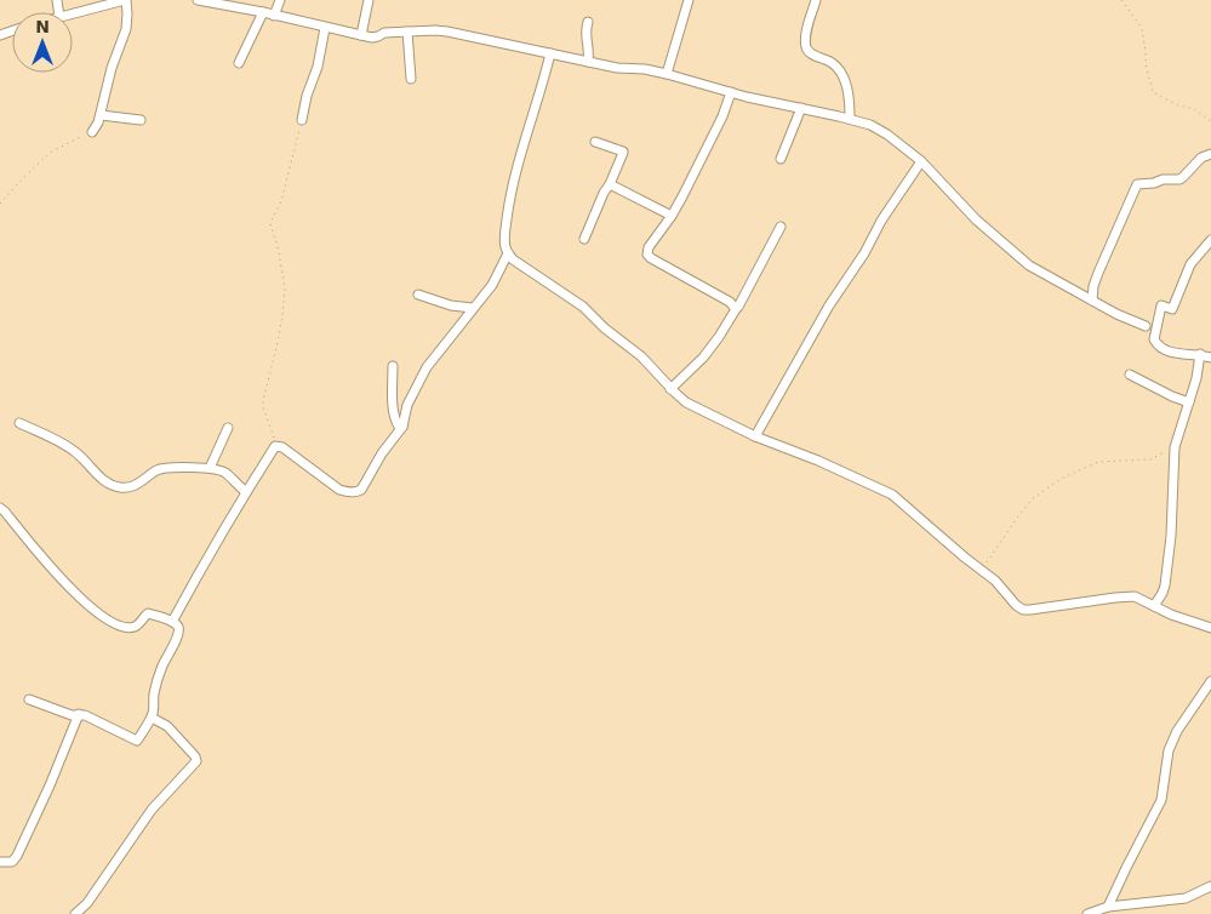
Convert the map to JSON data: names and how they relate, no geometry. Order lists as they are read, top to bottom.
{
  "north": "top"
}
